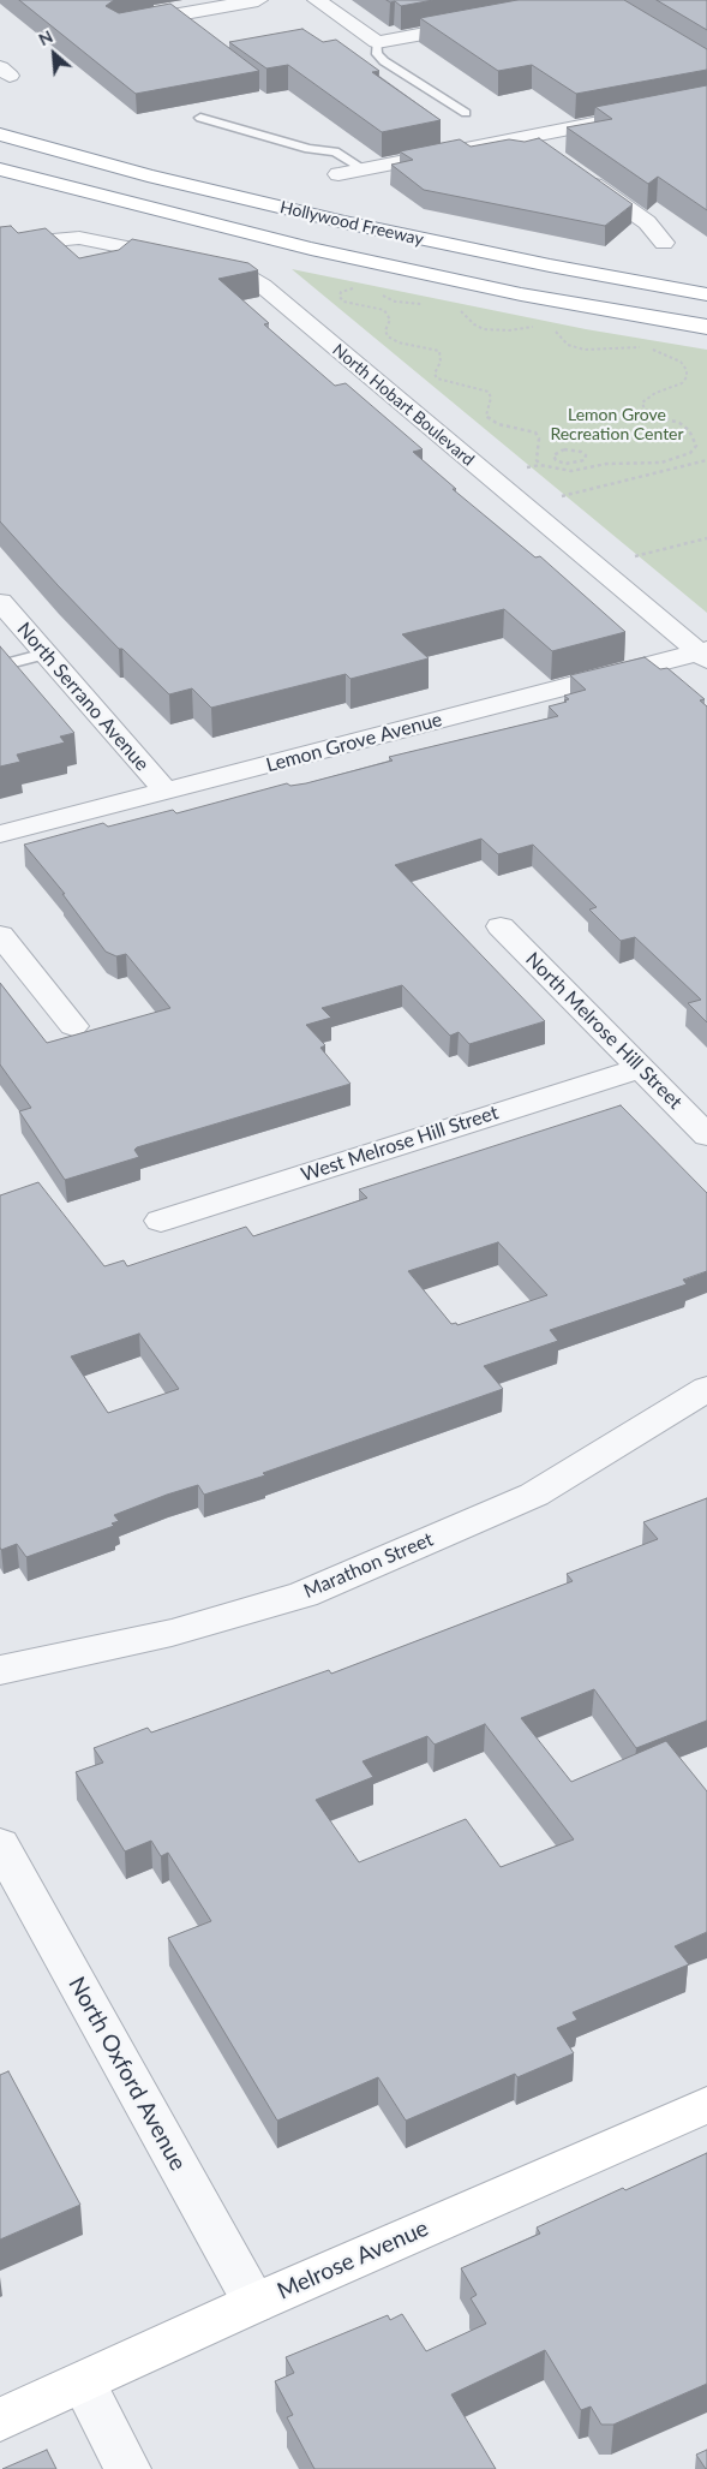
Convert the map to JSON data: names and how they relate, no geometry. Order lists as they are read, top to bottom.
{
  "streets": {
    "main road": ["Hollywood Freeway", "Melrose Avenue"],
    "street": [
      "North Hobart Boulevard",
      "North Serrano Avenue",
      "Lemon Grove Avenue",
      "North Melrose Hill Street",
      "West Melrose Hill Street",
      "Marathon Street",
      "North Oxford Avenue"
    ]
  },
  "crossings": [
    ["North Hobart Boulevard", "Lemon Grove Avenue"],
    ["North Serrano Avenue", "Lemon Grove Avenue"],
    ["North Melrose Hill Street", "West Melrose Hill Street"],
    ["North Oxford Avenue", "Melrose Avenue"]
  ],
  "parks": ["Lemon Grove Recreation Center"],
  "north": "top left"
}
